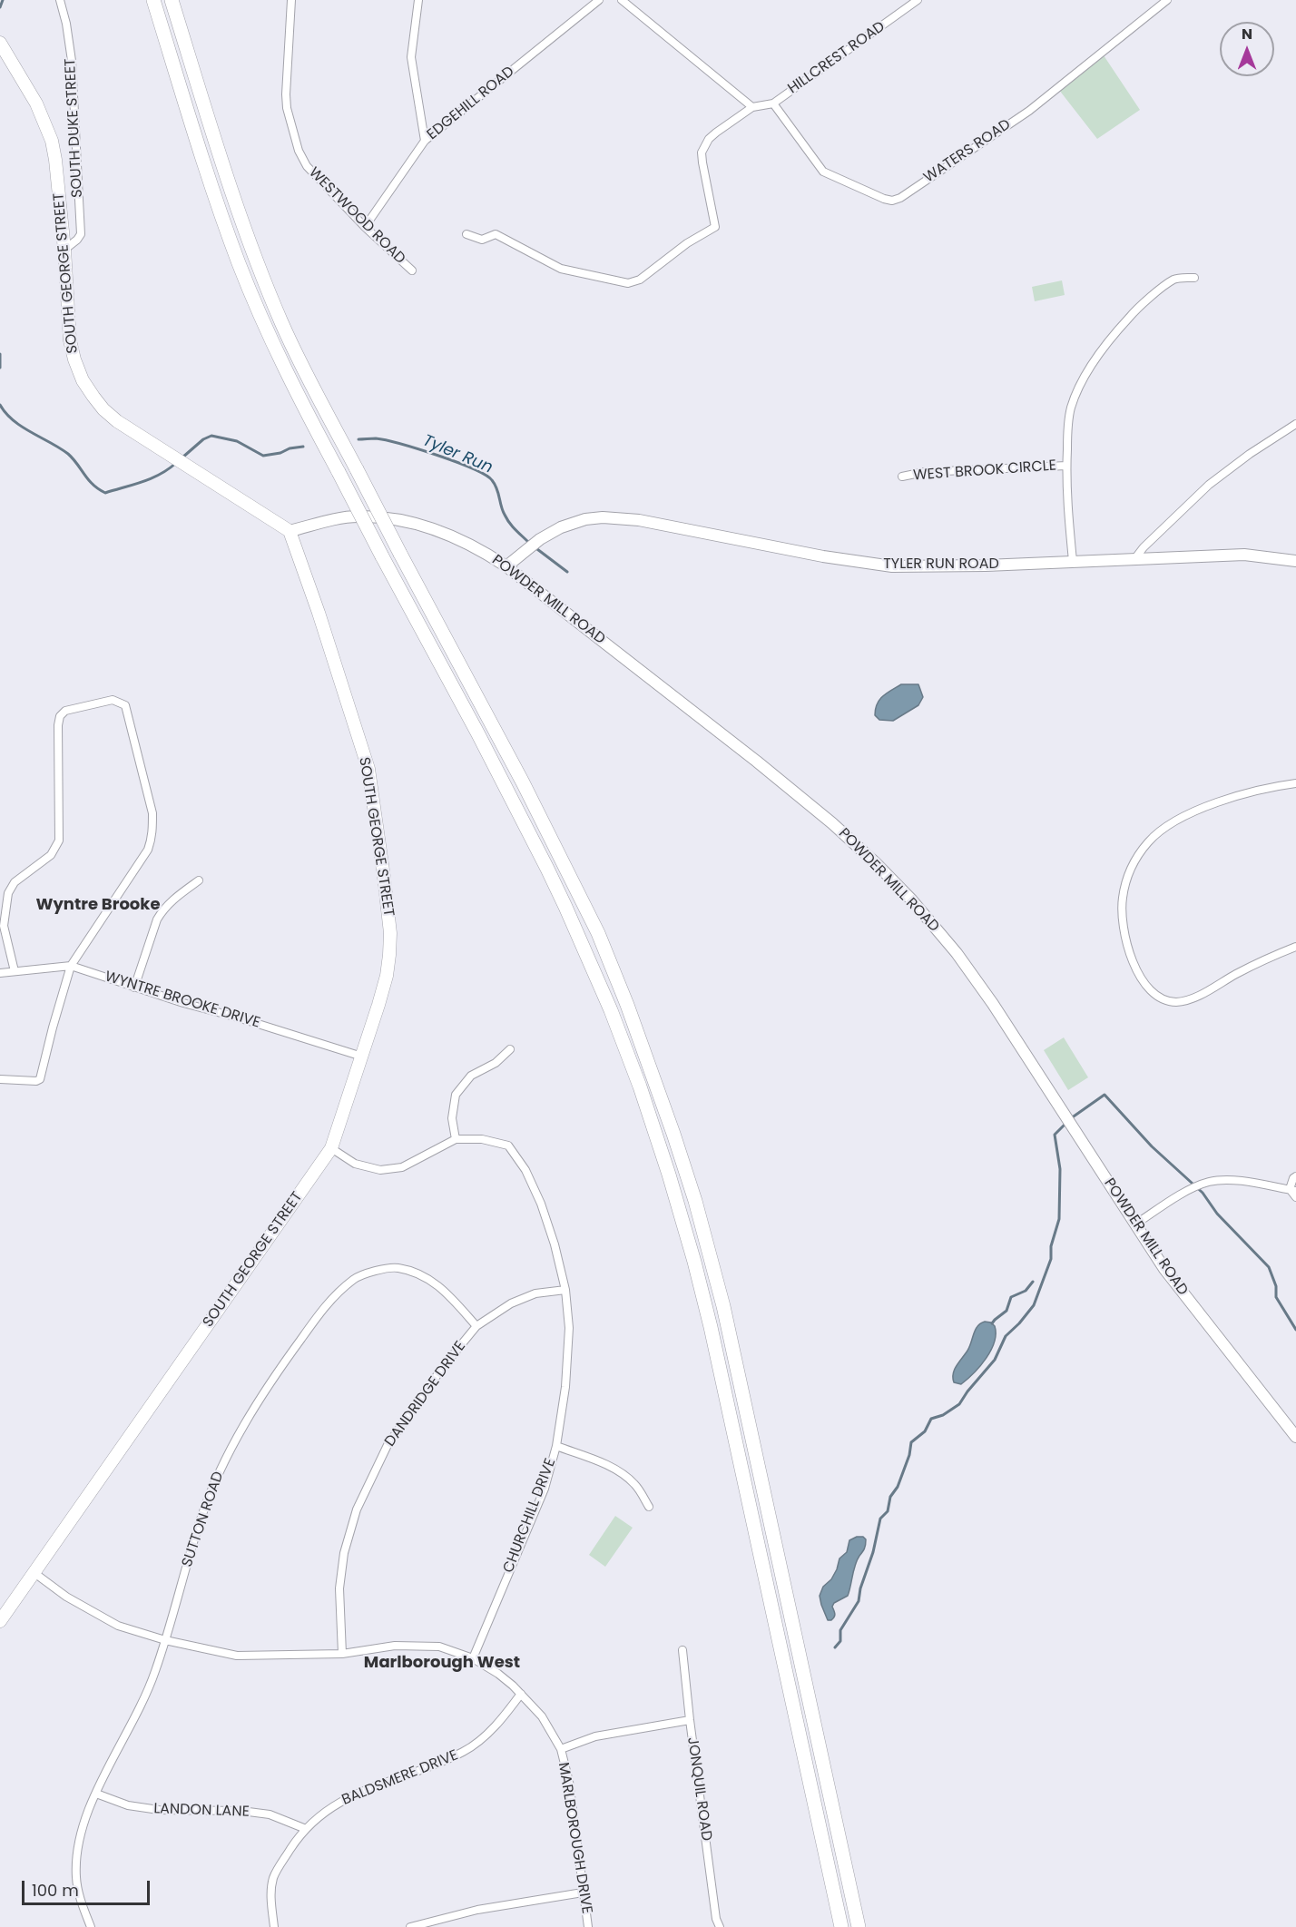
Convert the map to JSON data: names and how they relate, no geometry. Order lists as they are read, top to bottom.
{
  "streets": {
    "main road": ["SOUTH GEORGE STREET"],
    "street": [
      "HILLCREST ROAD",
      "EDGEHILL ROAD",
      "SOUTH DUKE STREET",
      "WATERS ROAD",
      "WESTWOOD ROAD",
      "WEST BROOK CIRCLE",
      "TYLER RUN ROAD",
      "POWDER MILL ROAD",
      "WYNTRE BROOKE DRIVE",
      "DANDRIDGE DRIVE",
      "CHURCHILL DRIVE",
      "SUTTON ROAD",
      "BALDSMERE DRIVE",
      "JONQUIL ROAD",
      "LANDON LANE",
      "MARLBOROUGH DRIVE"
    ]
  },
  "crossings": [
    ["HILLCREST ROAD", "WATERS ROAD"],
    ["EDGEHILL ROAD", "WESTWOOD ROAD"],
    ["SOUTH DUKE STREET", "SOUTH GEORGE STREET"],
    ["SOUTH GEORGE STREET", "POWDER MILL ROAD"],
    ["SOUTH GEORGE STREET", "WYNTRE BROOKE DRIVE"],
    ["SOUTH GEORGE STREET", "CHURCHILL DRIVE"],
    ["SOUTH GEORGE STREET", "MARLBOROUGH DRIVE"],
    ["TYLER RUN ROAD", "POWDER MILL ROAD"],
    ["DANDRIDGE DRIVE", "CHURCHILL DRIVE"],
    ["DANDRIDGE DRIVE", "SUTTON ROAD"],
    ["DANDRIDGE DRIVE", "MARLBOROUGH DRIVE"],
    ["CHURCHILL DRIVE", "MARLBOROUGH DRIVE"],
    ["SUTTON ROAD", "LANDON LANE"],
    ["SUTTON ROAD", "MARLBOROUGH DRIVE"],
    ["BALDSMERE DRIVE", "LANDON LANE"],
    ["BALDSMERE DRIVE", "MARLBOROUGH DRIVE"]
  ],
  "districts": ["Wyntre Brooke", "Marlborough West"],
  "water": ["Tyler Run"],
  "scale_bar": "100 m",
  "north": "top"
}
